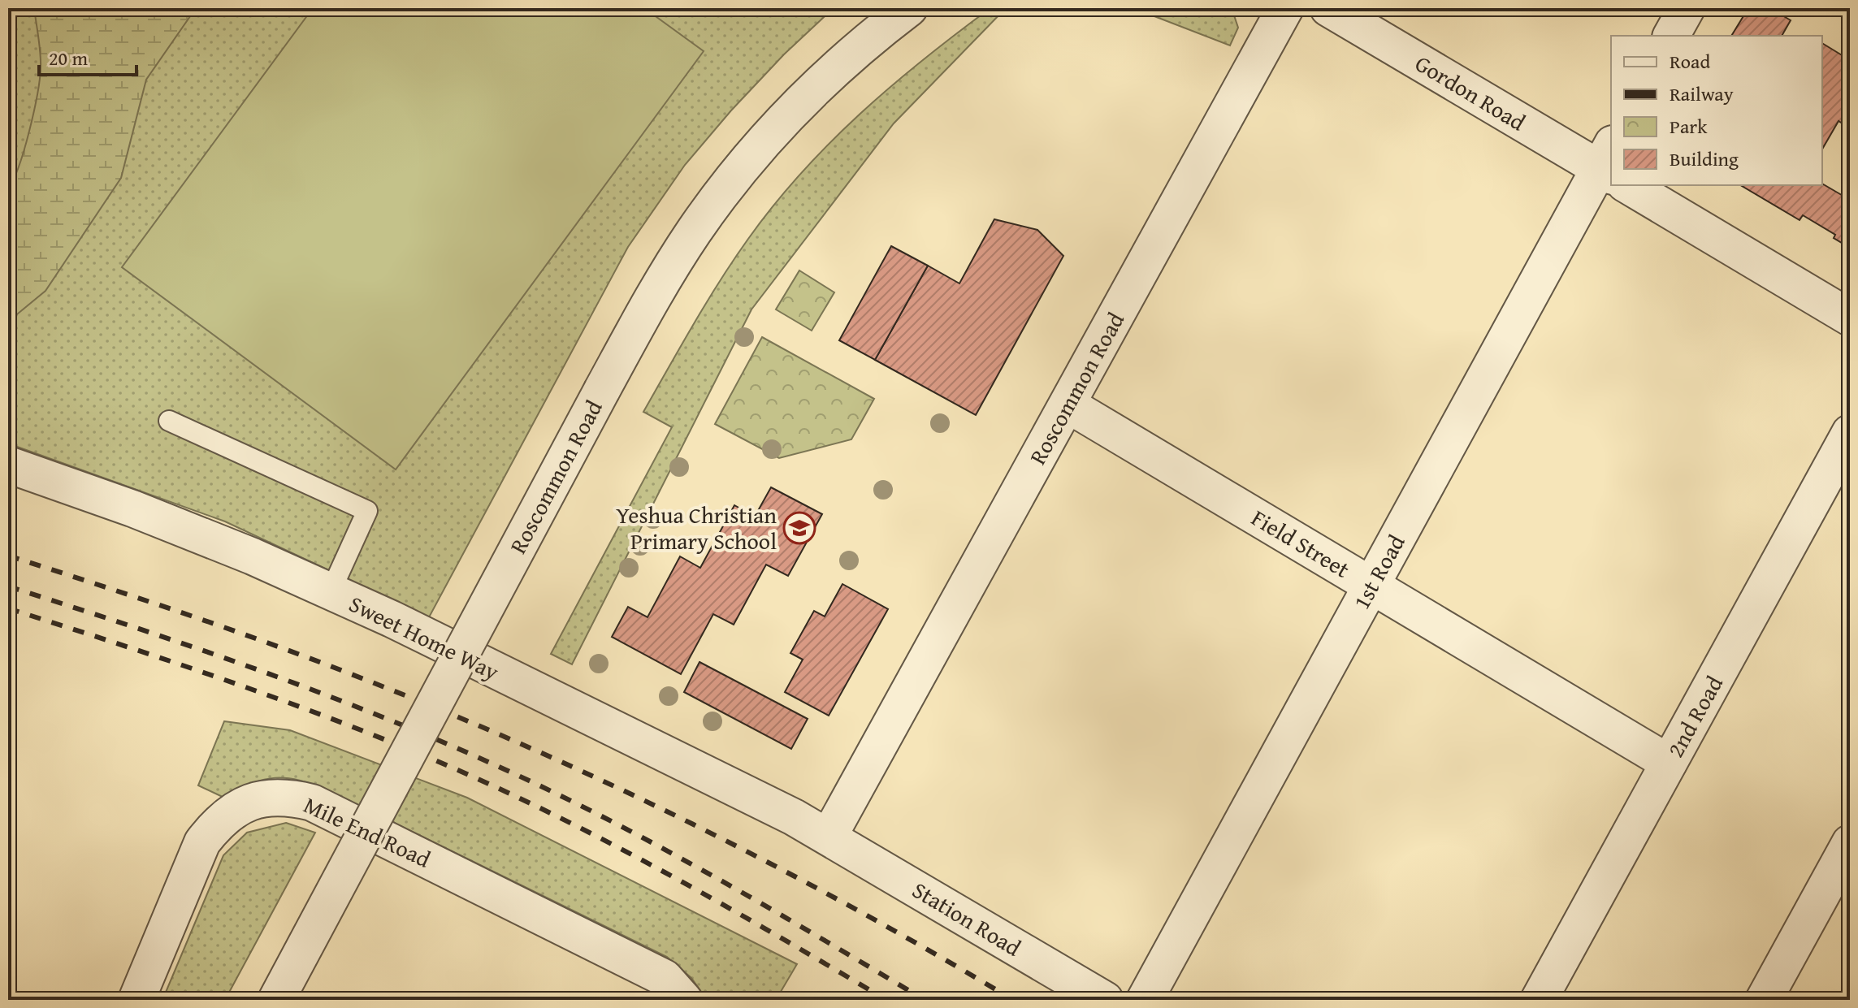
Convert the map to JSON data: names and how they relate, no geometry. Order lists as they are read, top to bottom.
{
  "streets": {
    "street": [
      "Gordon Road",
      "Roscommon Road",
      "Field Street",
      "1st Road",
      "Sweet Home Way",
      "2nd Road",
      "Mile End Road",
      "Station Road"
    ]
  },
  "crossings": [
    ["Roscommon Road", "Field Street"],
    ["Roscommon Road", "Sweet Home Way"],
    ["Roscommon Road", "Station Road"],
    ["Field Street", "1st Road"],
    ["Field Street", "2nd Road"],
    ["Sweet Home Way", "Station Road"]
  ],
  "places": {
    "school or university": ["Yeshua Christian Primary School"]
  },
  "legend": [
    "Road",
    "Railway",
    "Park",
    "Building"
  ],
  "scale_bar": "20 m"
}
